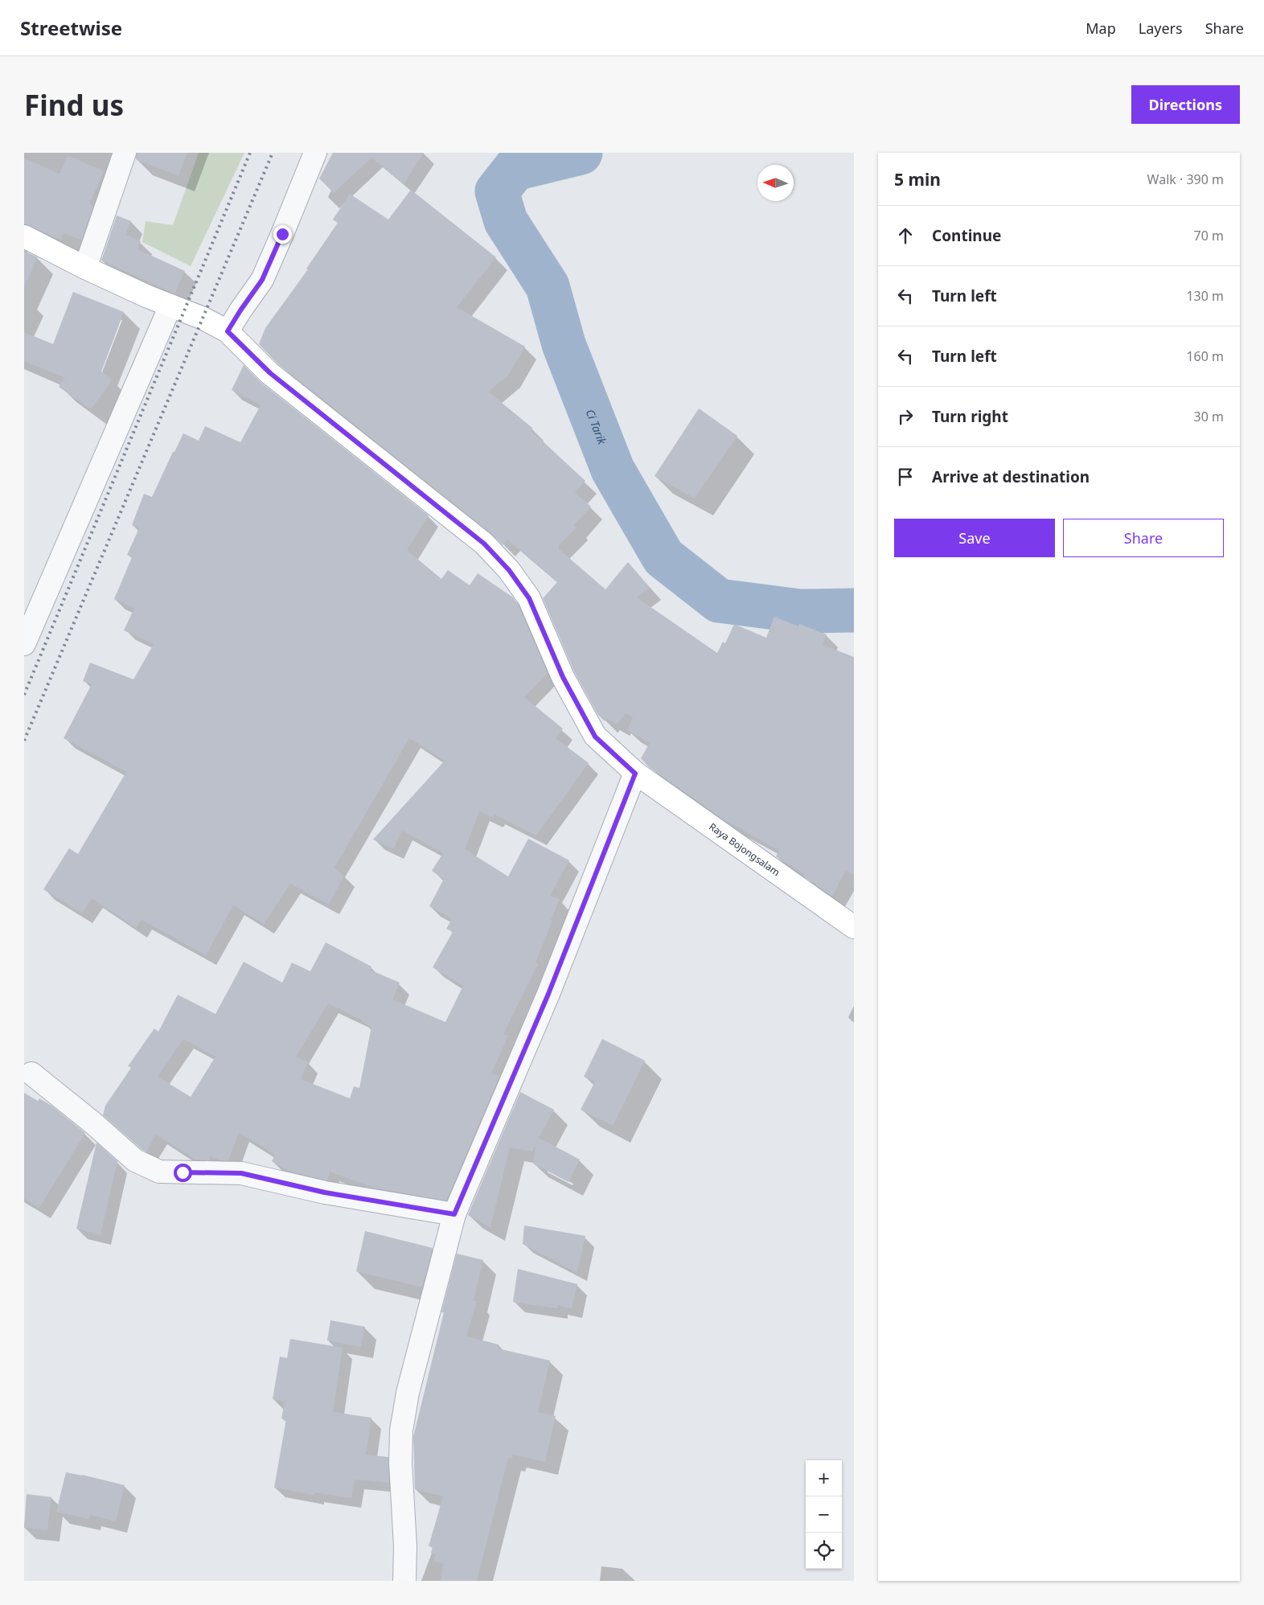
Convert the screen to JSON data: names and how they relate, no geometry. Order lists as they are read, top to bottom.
{
  "streets": {
    "main road": ["Raya Bojongsalam"]
  },
  "water": ["Ci Tarik"],
  "north": "left",
  "page": {
    "header": "Streetwise",
    "nav": ["Map", "Layers", "Share"],
    "buttons": [
      "Directions",
      ["Save", "Share"]
    ],
    "title": "Find us",
    "heading": ["5 min", "Walk · 390 m"],
    "list": [
      ["Continue", "70 m"],
      ["Turn left", "130 m"],
      ["Turn left", "160 m"],
      ["Turn right", "30 m"],
      "Arrive at destination"
    ],
    "map_buttons": ["+", "−"]
  }
}
